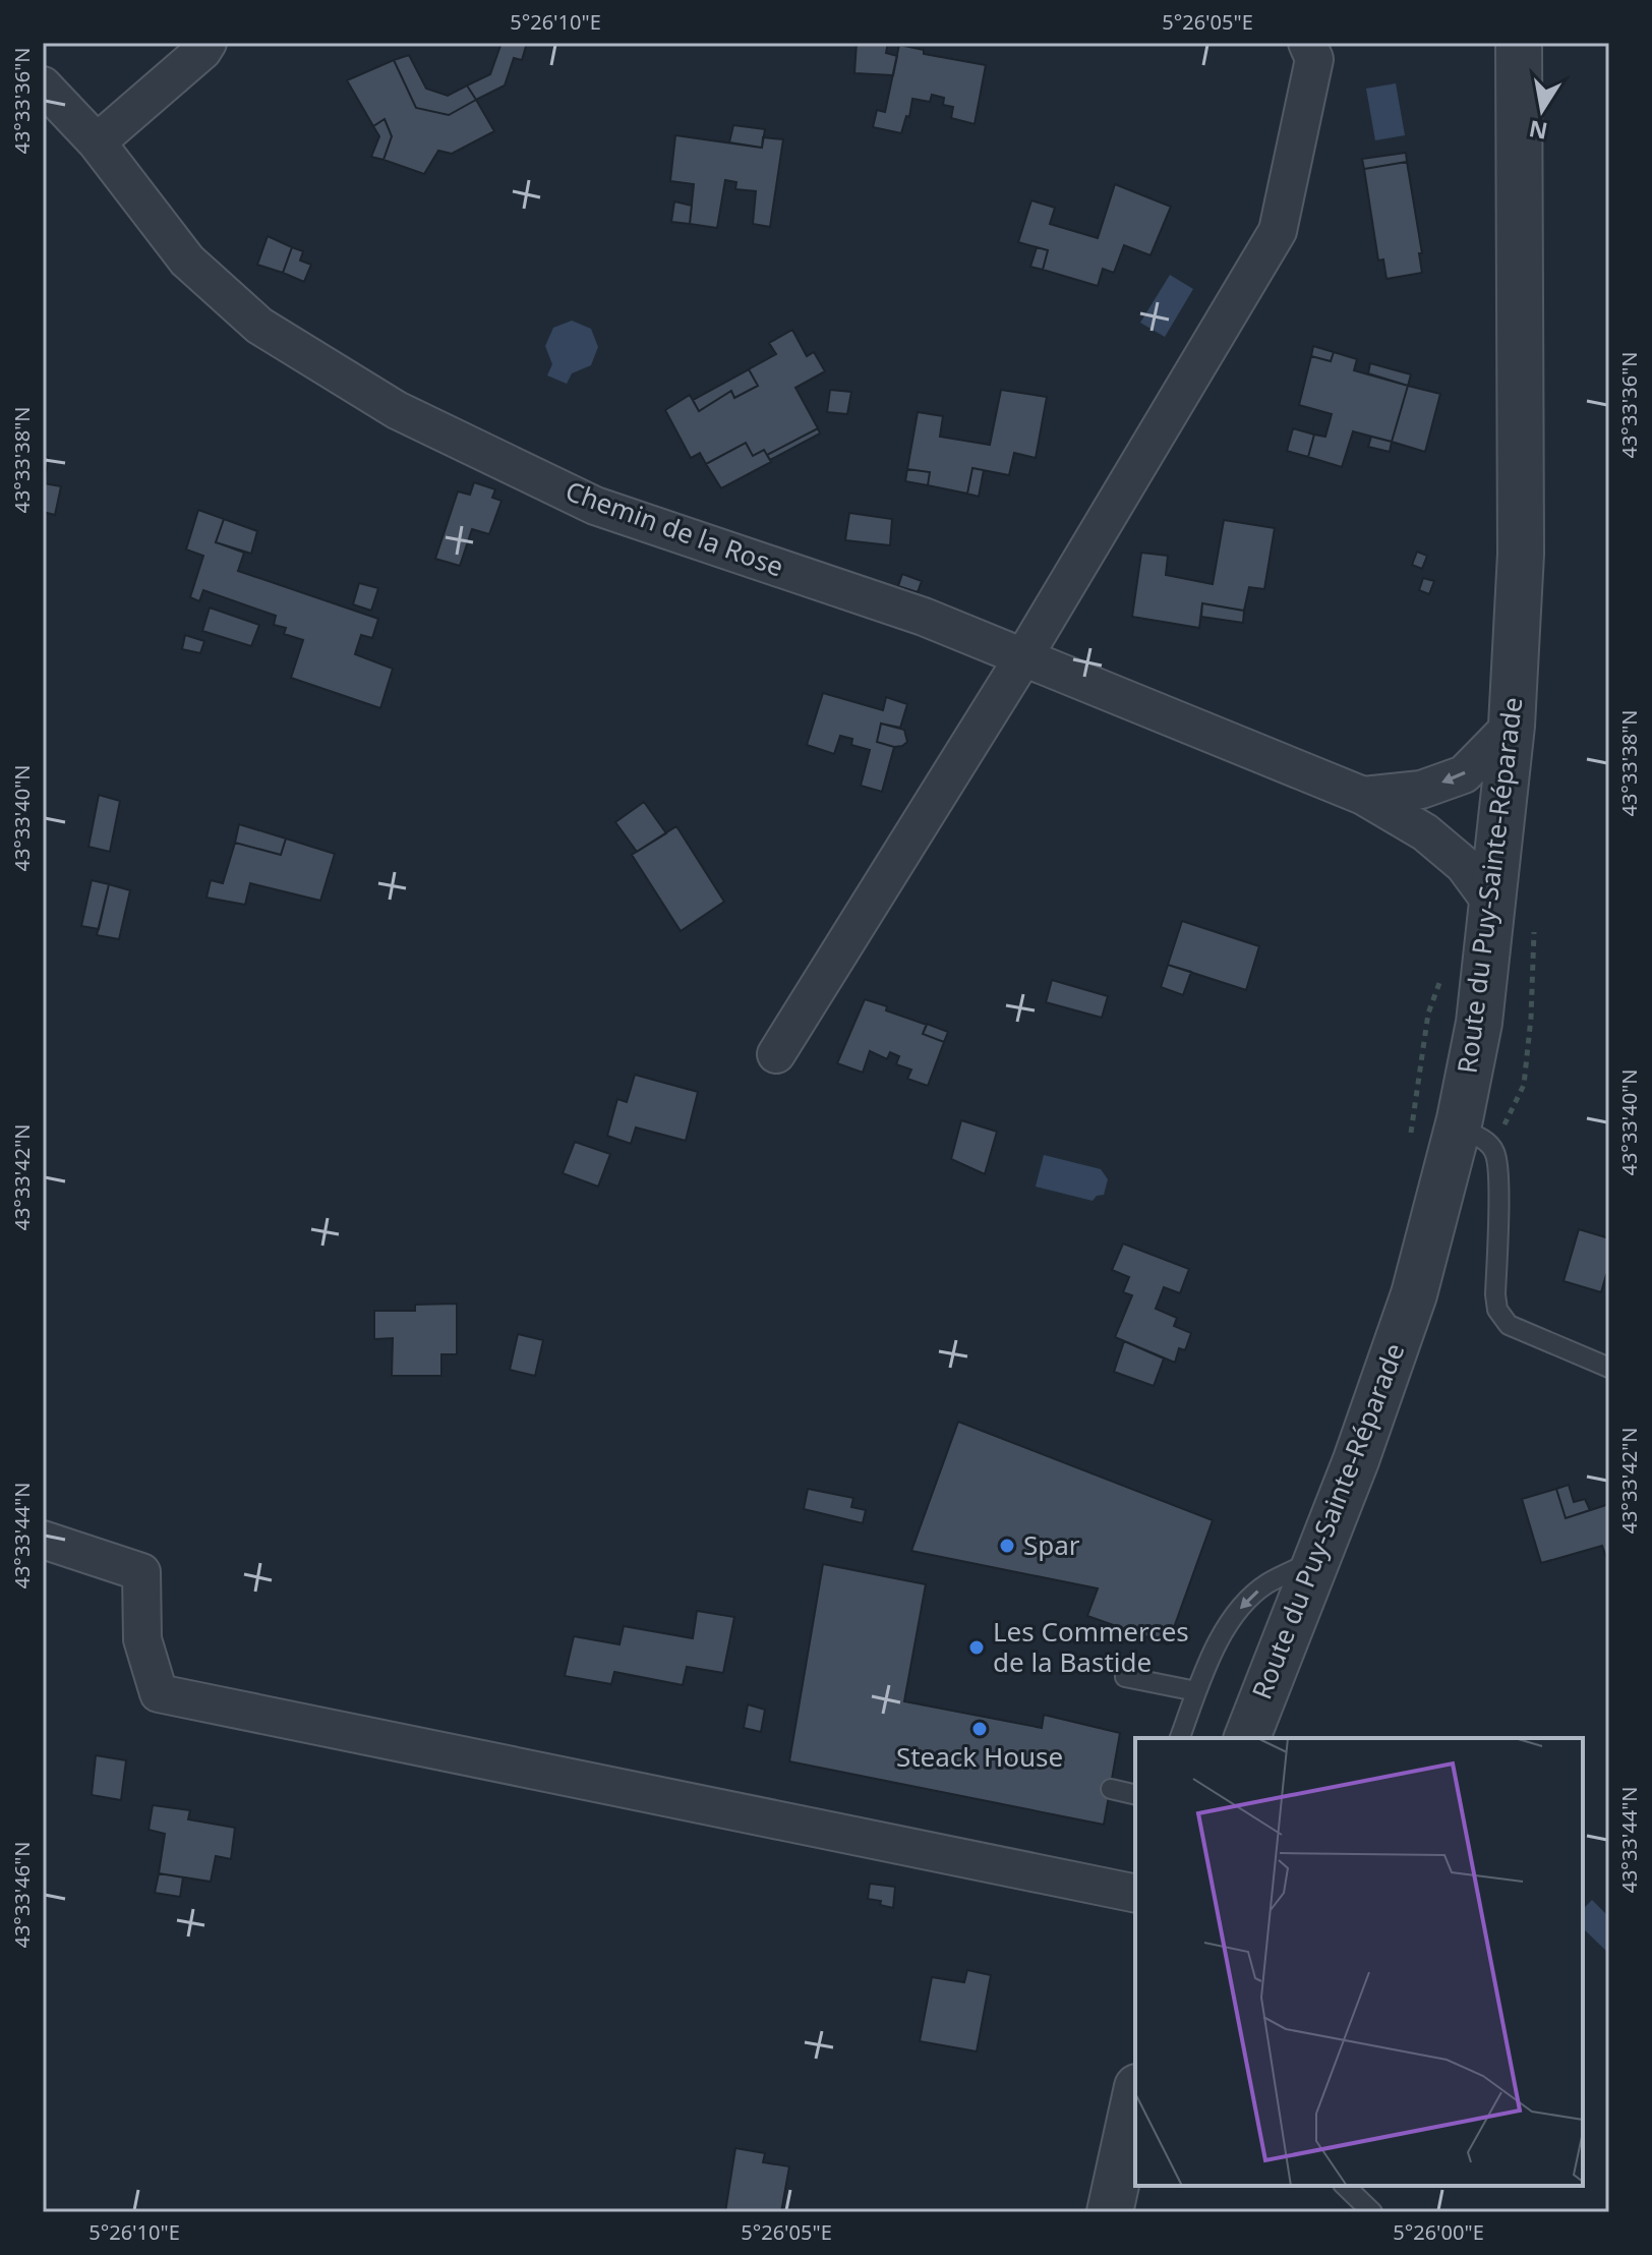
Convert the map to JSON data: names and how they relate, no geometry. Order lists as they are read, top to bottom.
{
  "streets": {
    "street": ["Chemin de la Rose", "Route du Puy-Sainte-Réparade"]
  },
  "crossings": [
    ["Chemin de la Rose", "Route du Puy-Sainte-Réparade"]
  ],
  "places": ["Spar", "Les Commerces de la Bastide", "Steack House"],
  "north": "bottom",
  "coordinates": [
    "5°26'10\"E",
    "5°26'05\"E",
    "43°33'36\"N",
    "43°33'38\"N",
    "43°33'40\"N",
    "43°33'42\"N",
    "43°33'44\"N",
    "43°33'46\"N",
    "5°26'00\"E"
  ]
}
